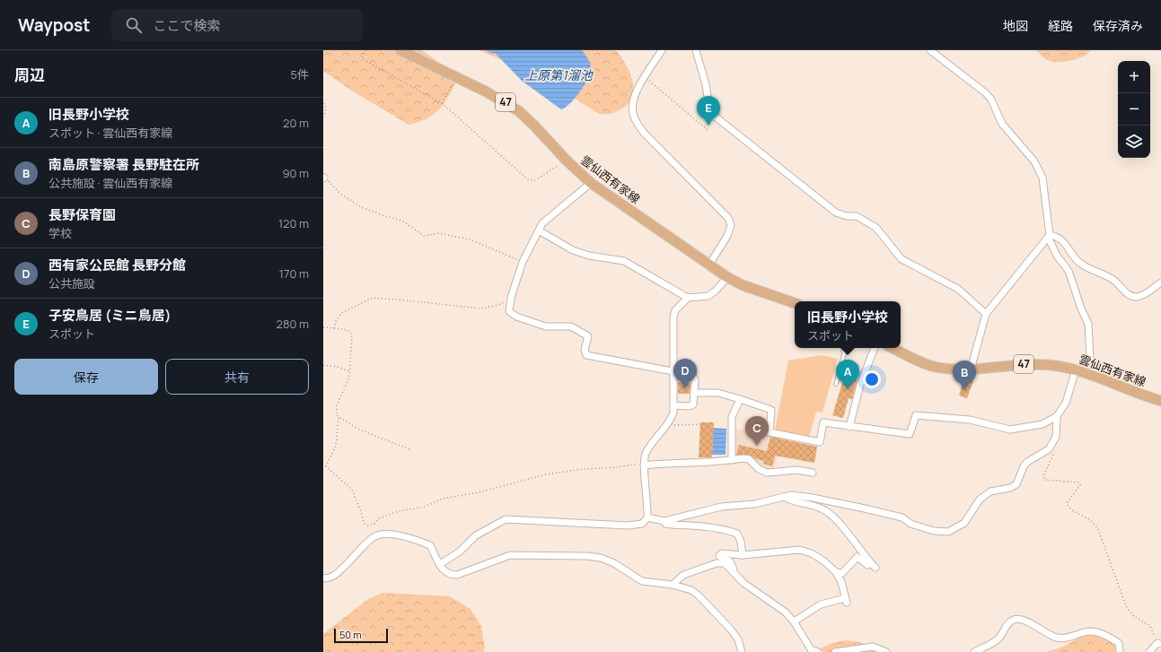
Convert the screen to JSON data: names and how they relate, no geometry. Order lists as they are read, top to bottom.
{
  "streets": {
    "main road": ["47", "雲仙西有家線"]
  },
  "water": ["上原第1溜池"],
  "scale_bar": "50 m",
  "page": {
    "header": "Waypost",
    "search": "ここで検索",
    "nav": ["地図", "経路", "保存済み"],
    "heading": ["周辺", "5件"],
    "map_buttons": ["+", "−"],
    "pins": [
      "E",
      "D",
      "A",
      "B",
      "C"
    ],
    "list": [
      {
        "mark": "A",
        "name": "旧長野小学校",
        "note": "スポット · 雲仙西有家線",
        "value": "20 m"
      },
      {
        "mark": "B",
        "name": "南島原警察署 長野駐在所",
        "note": "公共施設 · 雲仙西有家線",
        "value": "90 m"
      },
      {
        "mark": "C",
        "name": "長野保育園",
        "note": "学校",
        "value": "120 m"
      },
      {
        "mark": "D",
        "name": "西有家公民館 長野分館",
        "note": "公共施設",
        "value": "170 m"
      },
      {
        "mark": "E",
        "name": "子安鳥居 (ミニ鳥居)",
        "note": "スポット",
        "value": "280 m"
      }
    ],
    "popup": ["旧長野小学校", "スポット"],
    "buttons": ["保存", "共有"],
    "scale": "50 m"
  }
}
